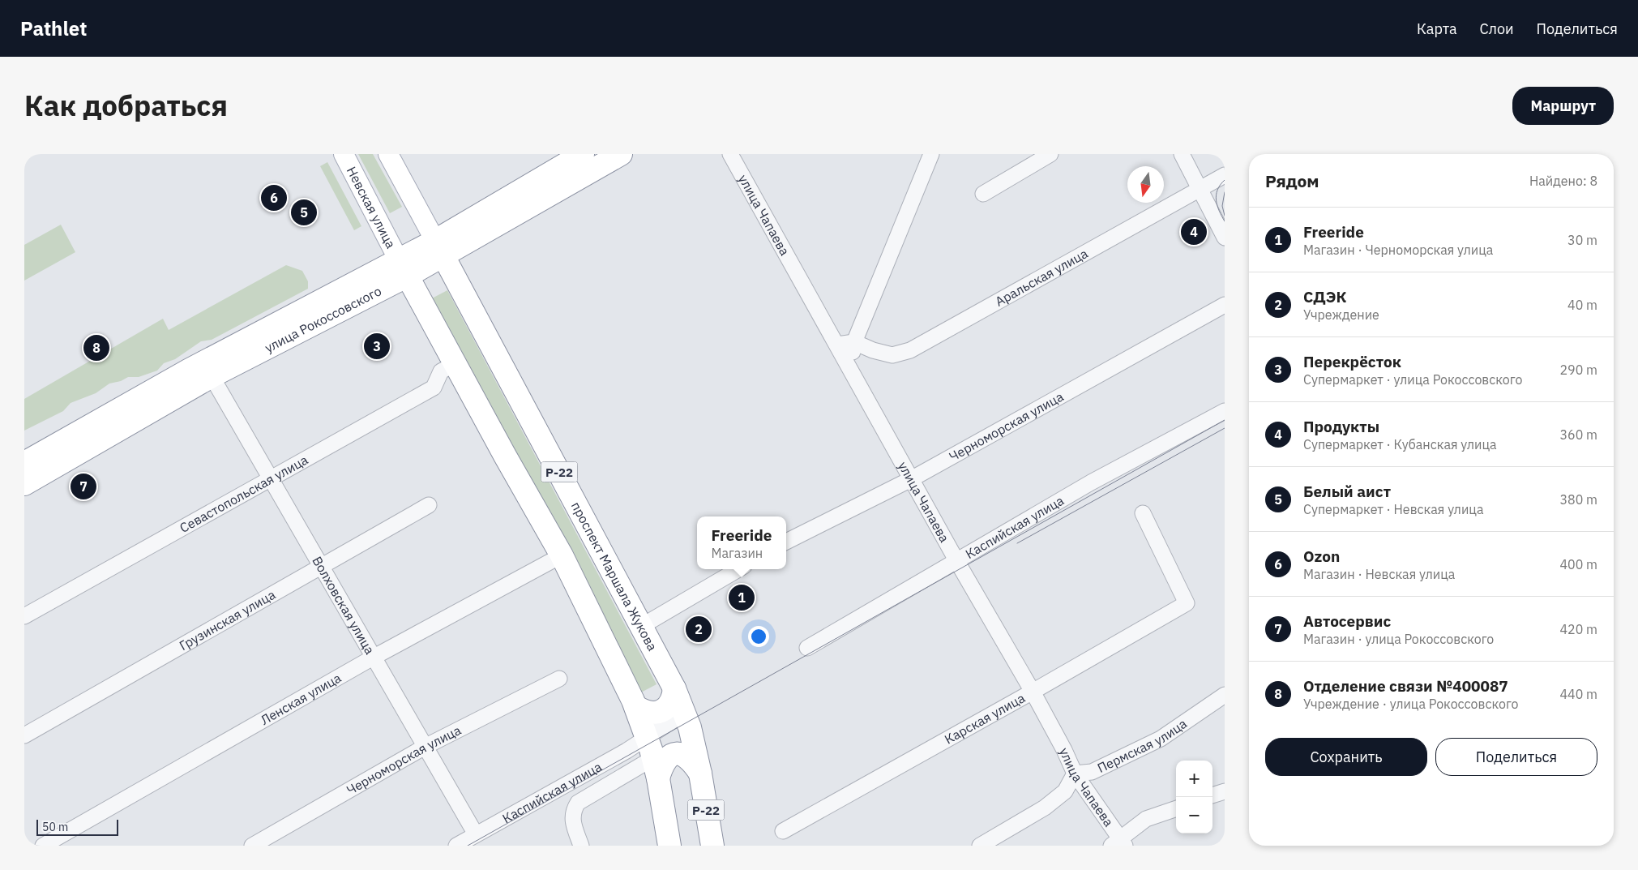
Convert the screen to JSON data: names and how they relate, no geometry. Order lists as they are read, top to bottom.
{
  "streets": {
    "highway": ["улица Рокоссовского", "Р-22", "проспект Маршала Жукова"],
    "main road": ["Невская улица"],
    "street": [
      "улица Чапаева",
      "Аральская улица",
      "Черноморская улица",
      "Севастопольская улица",
      "Каспийская улица",
      "Волховская улица",
      "Грузинская улица",
      "Ленская улица",
      "Карская улица",
      "Пермская улица"
    ]
  },
  "crossings": [
    ["Невская улица", "улица Рокоссовского"],
    ["Невская улица", "Р-22"],
    ["улица Чапаева", "Черноморская улица"],
    ["улица Чапаева", "Каспийская улица"],
    ["улица Чапаева", "Карская улица"],
    ["улица Чапаева", "Пермская улица"],
    ["улица Рокоссовского", "Р-22"],
    ["улица Рокоссовского", "проспект Маршала Жукова"],
    ["улица Рокоссовского", "Волховская улица"],
    ["Черноморская улица", "Волховская улица"],
    ["Р-22", "Севастопольская улица"],
    ["Р-22", "Каспийская улица"],
    ["Р-22", "Ленская улица"],
    ["Севастопольская улица", "Волховская улица"],
    ["Каспийская улица", "Волховская улица"],
    ["Волховская улица", "Грузинская улица"],
    ["Волховская улица", "Ленская улица"]
  ],
  "scale_bar": "50 m",
  "north": "bottom",
  "page": {
    "header": "Pathlet",
    "nav": ["Карта", "Слои", "Поделиться"],
    "title": "Как добраться",
    "buttons": [
      "Маршрут",
      ["Сохранить", "Поделиться"]
    ],
    "heading": ["Рядом", "Найдено: 8"],
    "pins": [
      "6",
      "5",
      "4",
      "3",
      "8",
      "7",
      "1",
      "2"
    ],
    "list": [
      {
        "mark": "1",
        "name": "Freeride",
        "note": "Магазин · Черноморская улица",
        "value": "30 m"
      },
      {
        "mark": "2",
        "name": "СДЭК",
        "note": "Учреждение",
        "value": "40 m"
      },
      {
        "mark": "3",
        "name": "Перекрёсток",
        "note": "Супермаркет · улица Рокоссовского",
        "value": "290 m"
      },
      {
        "mark": "4",
        "name": "Продукты",
        "note": "Супермаркет · Кубанская улица",
        "value": "360 m"
      },
      {
        "mark": "5",
        "name": "Белый аист",
        "note": "Супермаркет · Невская улица",
        "value": "380 m"
      },
      {
        "mark": "6",
        "name": "Ozon",
        "note": "Магазин · Невская улица",
        "value": "400 m"
      },
      {
        "mark": "7",
        "name": "Автосервис",
        "note": "Магазин · улица Рокоссовского",
        "value": "420 m"
      },
      {
        "mark": "8",
        "name": "Отделение связи №400087",
        "note": "Учреждение · улица Рокоссовского",
        "value": "440 m"
      }
    ],
    "popup": ["Freeride", "Магазин"],
    "map_buttons": ["+", "−"],
    "scale": "50 m"
  }
}
